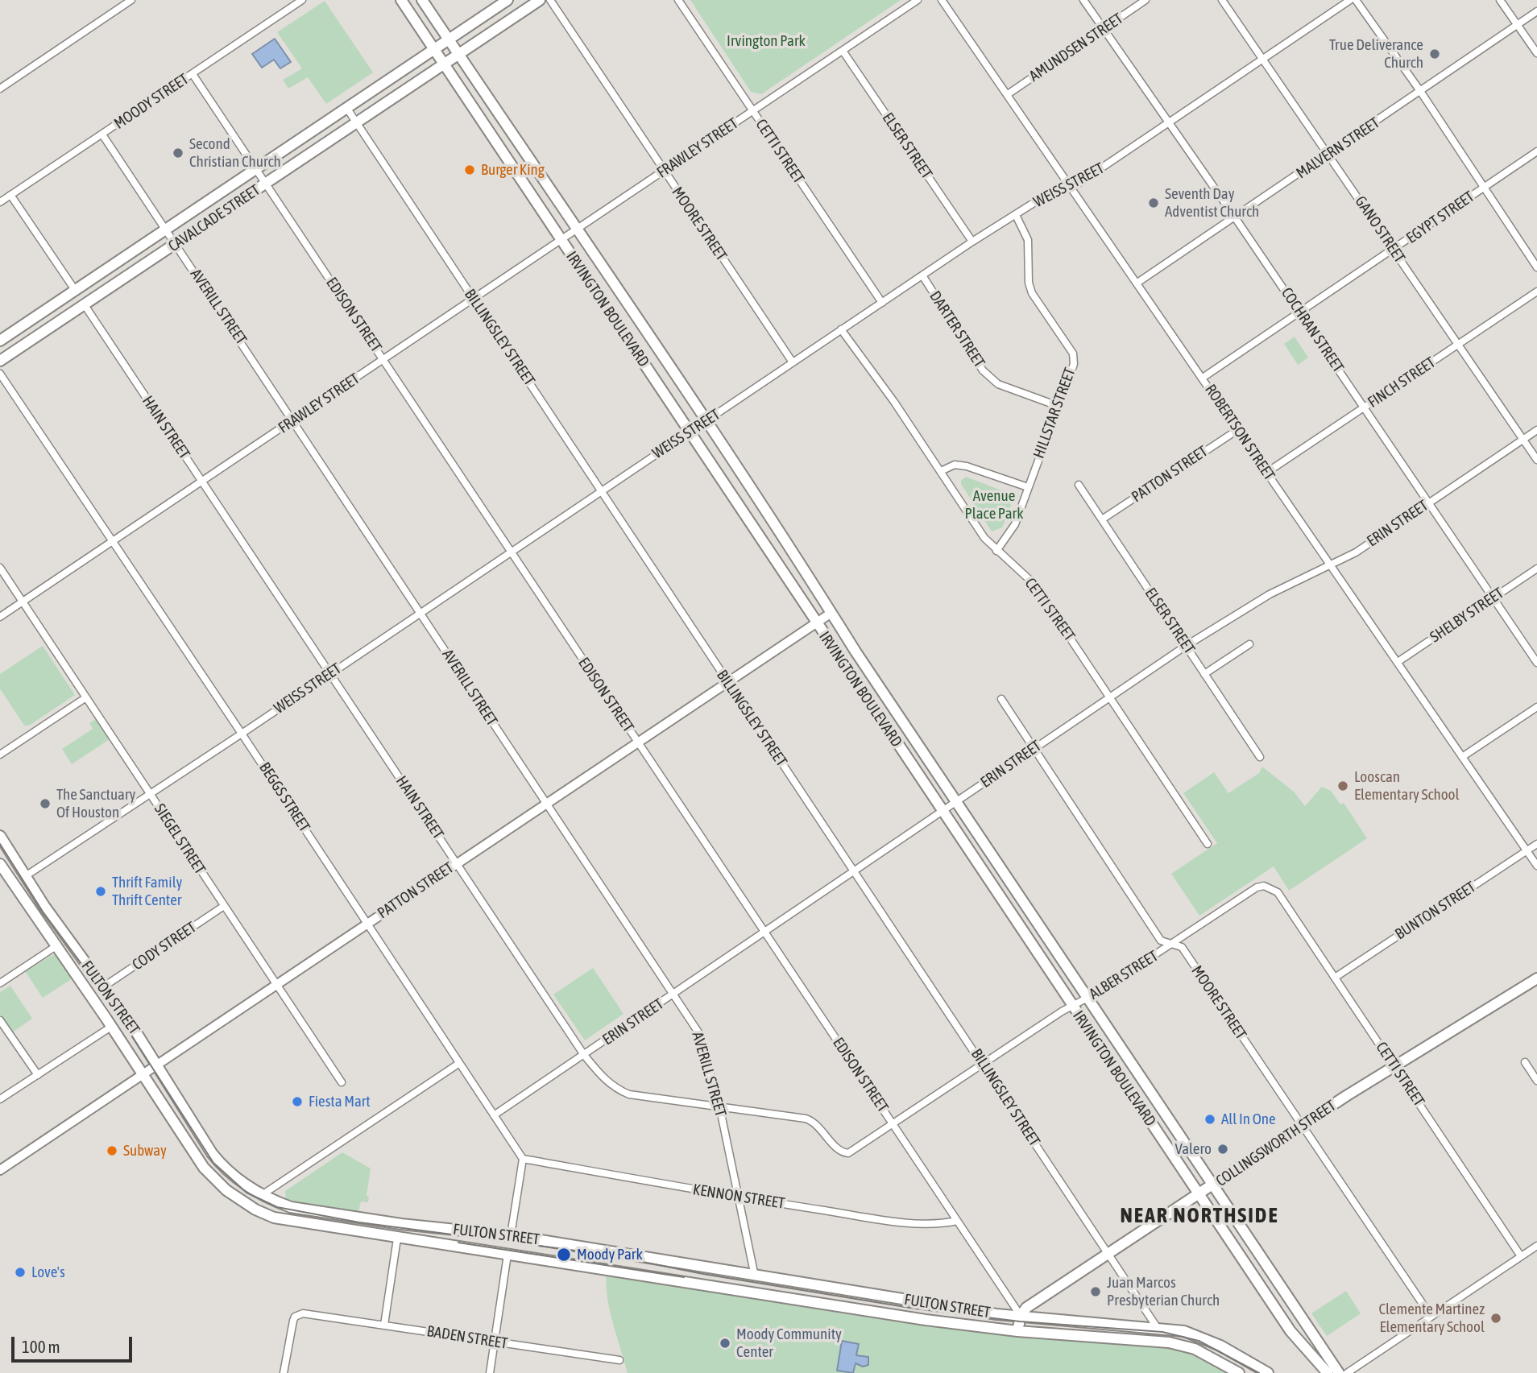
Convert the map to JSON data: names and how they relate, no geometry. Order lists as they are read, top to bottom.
{
  "streets": {
    "main road": [
      "CAVALCADE STREET",
      "IRVINGTON BOULEVARD",
      "FULTON STREET",
      "COLLINGSWORTH STREET"
    ],
    "street": [
      "AMUNDSEN STREET",
      "MOODY STREET",
      "ELSER STREET",
      "FRAWLEY STREET",
      "MALVERN STREET",
      "CETTI STREET",
      "WEISS STREET",
      "EGYPT STREET",
      "MOORE STREET",
      "GANO STREET",
      "AVERILL STREET",
      "EDISON STREET",
      "DARTER STREET",
      "COCHRAN STREET",
      "BILLINGSLEY STREET",
      "FINCH STREET",
      "HILLSTAR STREET",
      "HAIN STREET",
      "ROBERTSON STREET",
      "PATTON STREET",
      "ERIN STREET",
      "SHELBY STREET",
      "BEGGS STREET",
      "SIEGEL STREET",
      "BUNTON STREET",
      "CODY STREET",
      "ALBER STREET",
      "KENNON STREET",
      "BADEN STREET"
    ]
  },
  "crossings": [
    ["AMUNDSEN STREET", "COCHRAN STREET"],
    ["AMUNDSEN STREET", "ROBERTSON STREET"],
    ["MOODY STREET", "AVERILL STREET"],
    ["MOODY STREET", "EDISON STREET"],
    ["ELSER STREET", "FRAWLEY STREET"],
    ["ELSER STREET", "WEISS STREET"],
    ["ELSER STREET", "PATTON STREET"],
    ["ELSER STREET", "ERIN STREET"],
    ["FRAWLEY STREET", "CETTI STREET"],
    ["FRAWLEY STREET", "MOORE STREET"],
    ["FRAWLEY STREET", "AVERILL STREET"],
    ["FRAWLEY STREET", "IRVINGTON BOULEVARD"],
    ["FRAWLEY STREET", "EDISON STREET"],
    ["FRAWLEY STREET", "BILLINGSLEY STREET"],
    ["FRAWLEY STREET", "HAIN STREET"],
    ["FRAWLEY STREET", "BEGGS STREET"],
    ["FRAWLEY STREET", "SIEGEL STREET"],
    ["MALVERN STREET", "GANO STREET"],
    ["MALVERN STREET", "COCHRAN STREET"],
    ["MALVERN STREET", "ROBERTSON STREET"],
    ["CETTI STREET", "WEISS STREET"],
    ["CETTI STREET", "HILLSTAR STREET"],
    ["CETTI STREET", "ERIN STREET"],
    ["CETTI STREET", "BUNTON STREET"],
    ["CETTI STREET", "ALBER STREET"],
    ["CETTI STREET", "COLLINGSWORTH STREET"],
    ["WEISS STREET", "MOORE STREET"],
    ["WEISS STREET", "GANO STREET"],
    ["WEISS STREET", "AVERILL STREET"],
    ["WEISS STREET", "IRVINGTON BOULEVARD"],
    ["WEISS STREET", "EDISON STREET"],
    ["WEISS STREET", "DARTER STREET"],
    ["WEISS STREET", "COCHRAN STREET"],
    ["WEISS STREET", "BILLINGSLEY STREET"],
    ["WEISS STREET", "HILLSTAR STREET"],
    ["WEISS STREET", "HAIN STREET"],
    ["WEISS STREET", "ROBERTSON STREET"],
    ["WEISS STREET", "BEGGS STREET"],
    ["WEISS STREET", "SIEGEL STREET"],
    ["WEISS STREET", "FULTON STREET"],
    ["EGYPT STREET", "GANO STREET"],
    ["EGYPT STREET", "COCHRAN STREET"],
    ["EGYPT STREET", "ROBERTSON STREET"],
    ["CAVALCADE STREET", "AVERILL STREET"],
    ["CAVALCADE STREET", "IRVINGTON BOULEVARD"],
    ["CAVALCADE STREET", "EDISON STREET"],
    ["CAVALCADE STREET", "BILLINGSLEY STREET"],
    ["CAVALCADE STREET", "HAIN STREET"],
    ["MOORE STREET", "ERIN STREET"],
    ["MOORE STREET", "ALBER STREET"],
    ["MOORE STREET", "COLLINGSWORTH STREET"],
    ["GANO STREET", "FINCH STREET"],
    ["GANO STREET", "ERIN STREET"],
    ["AVERILL STREET", "HAIN STREET"],
    ["AVERILL STREET", "PATTON STREET"],
    ["AVERILL STREET", "ERIN STREET"],
    ["AVERILL STREET", "FULTON STREET"],
    ["AVERILL STREET", "KENNON STREET"],
    ["IRVINGTON BOULEVARD", "PATTON STREET"],
    ["IRVINGTON BOULEVARD", "ERIN STREET"],
    ["IRVINGTON BOULEVARD", "ALBER STREET"],
    ["IRVINGTON BOULEVARD", "COLLINGSWORTH STREET"],
    ["EDISON STREET", "PATTON STREET"],
    ["EDISON STREET", "ERIN STREET"],
    ["EDISON STREET", "ALBER STREET"],
    ["EDISON STREET", "FULTON STREET"],
    ["EDISON STREET", "COLLINGSWORTH STREET"],
    ["EDISON STREET", "KENNON STREET"],
    ["DARTER STREET", "HILLSTAR STREET"],
    ["COCHRAN STREET", "FINCH STREET"],
    ["COCHRAN STREET", "ERIN STREET"],
    ["COCHRAN STREET", "SHELBY STREET"],
    ["BILLINGSLEY STREET", "PATTON STREET"],
    ["BILLINGSLEY STREET", "ERIN STREET"],
    ["BILLINGSLEY STREET", "ALBER STREET"],
    ["BILLINGSLEY STREET", "FULTON STREET"],
    ["BILLINGSLEY STREET", "COLLINGSWORTH STREET"],
    ["FINCH STREET", "ROBERTSON STREET"],
    ["HAIN STREET", "PATTON STREET"],
    ["HAIN STREET", "ERIN STREET"],
    ["HAIN STREET", "ALBER STREET"],
    ["ROBERTSON STREET", "PATTON STREET"],
    ["ROBERTSON STREET", "ERIN STREET"],
    ["ROBERTSON STREET", "SHELBY STREET"],
    ["ROBERTSON STREET", "BUNTON STREET"],
    ["PATTON STREET", "BEGGS STREET"],
    ["PATTON STREET", "SIEGEL STREET"],
    ["PATTON STREET", "FULTON STREET"],
    ["ERIN STREET", "BEGGS STREET"],
    ["BEGGS STREET", "KENNON STREET"],
    ["SIEGEL STREET", "CODY STREET"],
    ["CODY STREET", "FULTON STREET"],
    ["FULTON STREET", "COLLINGSWORTH STREET"]
  ],
  "districts": ["NEAR NORTHSIDE"],
  "parks": ["Irvington Park", "Avenue Place Park"],
  "places": [
    "True Deliverance Church",
    "Second Christian Church",
    "Burger King",
    "Seventh Day Adventist Church",
    "Looscan Elementary School",
    "The Sanctuary Of Houston",
    "Thrift Family Thrift Center",
    "Fiesta Mart",
    "All In One",
    "Valero",
    "Subway",
    "Moody Park",
    "Love's",
    "Juan Marcos Presbyterian Church",
    "Clemente Martinez Elementary School",
    "Moody Community Center"
  ],
  "scale_bar": "100 m"
}
